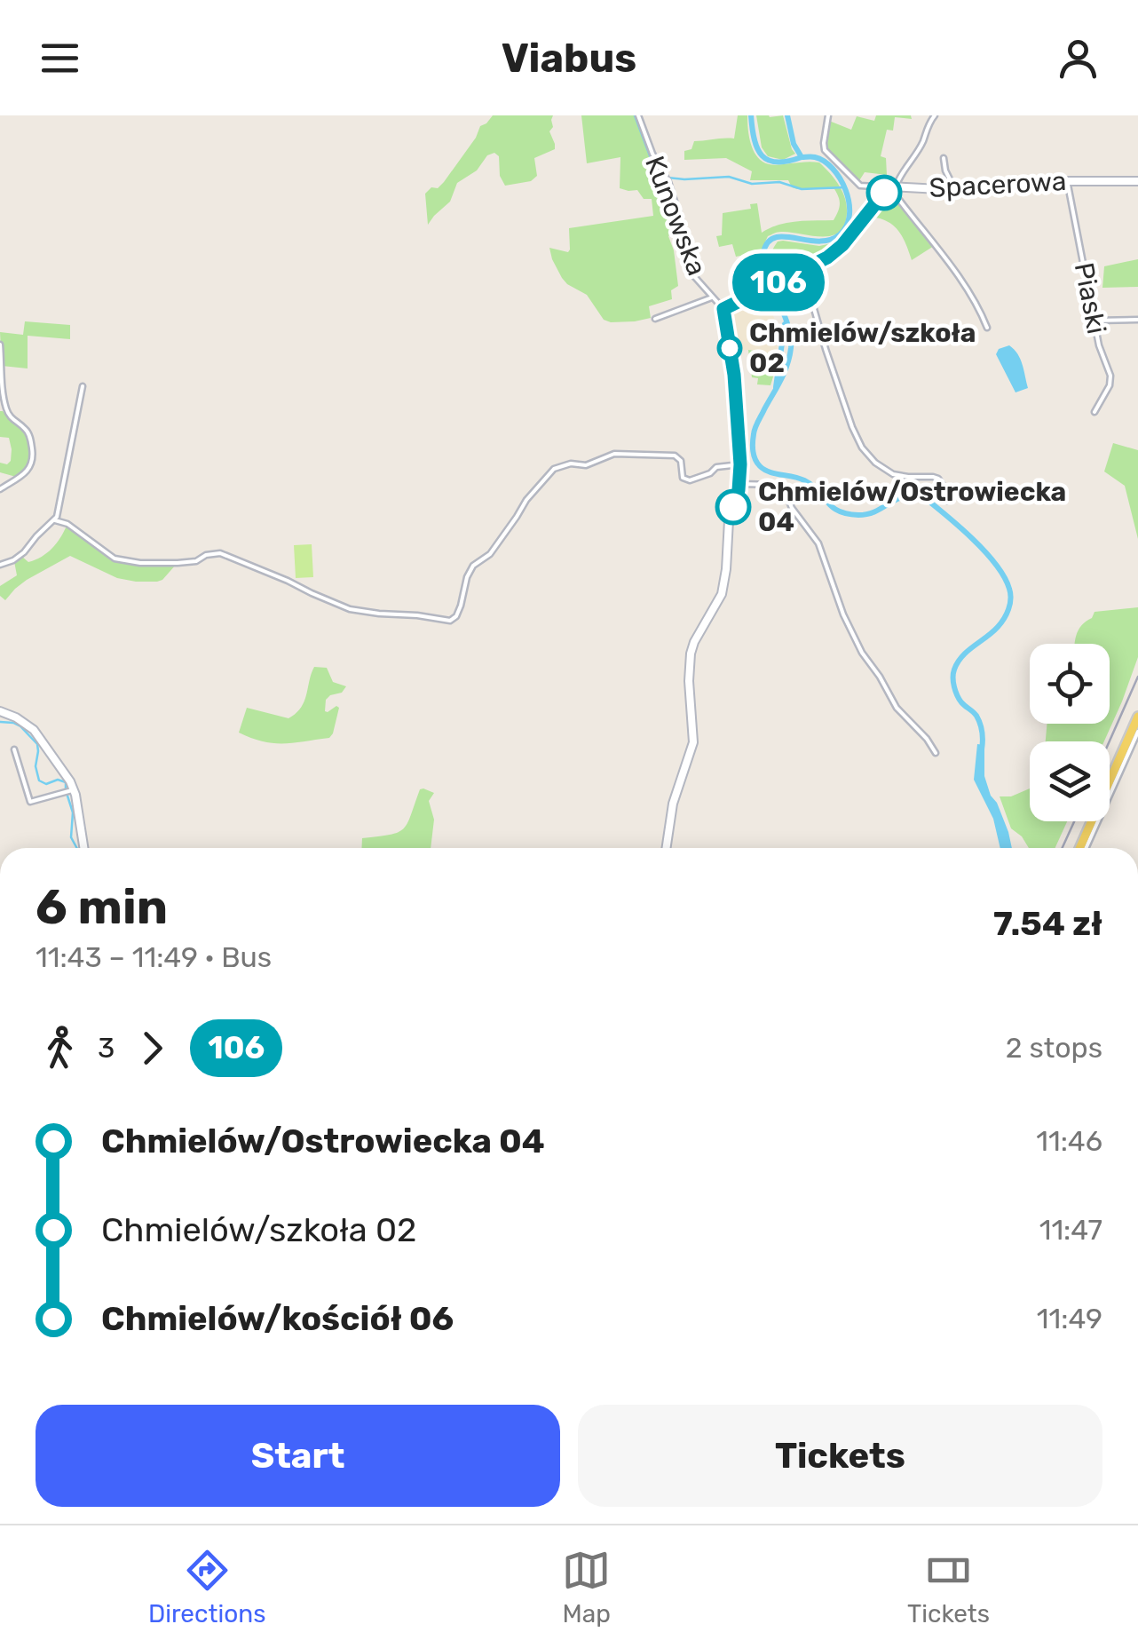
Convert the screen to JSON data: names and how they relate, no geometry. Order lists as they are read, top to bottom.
{
  "streets": {
    "street": ["Spacerowa", "Kunowska", "Piaski"]
  },
  "crossings": [
    ["Spacerowa", "Piaski"]
  ],
  "places": ["Chmielów/szkoła 02", "Chmielów/Ostrowiecka 04"],
  "lines": ["bus line 106"],
  "page": {
    "header": "Viabus",
    "on_map": "106",
    "heading": ["6 min", "11:43 – 11:49 · Bus", "7.54 zł"],
    "legs": ["3", "106", "2 stops"],
    "list": [
      {
        "name": "Chmielów/Ostrowiecka 04",
        "value": "11:46"
      },
      {
        "name": "Chmielów/szkoła 02",
        "value": "11:47"
      },
      {
        "name": "Chmielów/kościół 06",
        "value": "11:49"
      }
    ],
    "buttons": ["Start", "Tickets"],
    "tabs": ["Directions", "Map", "Tickets"]
  }
}
